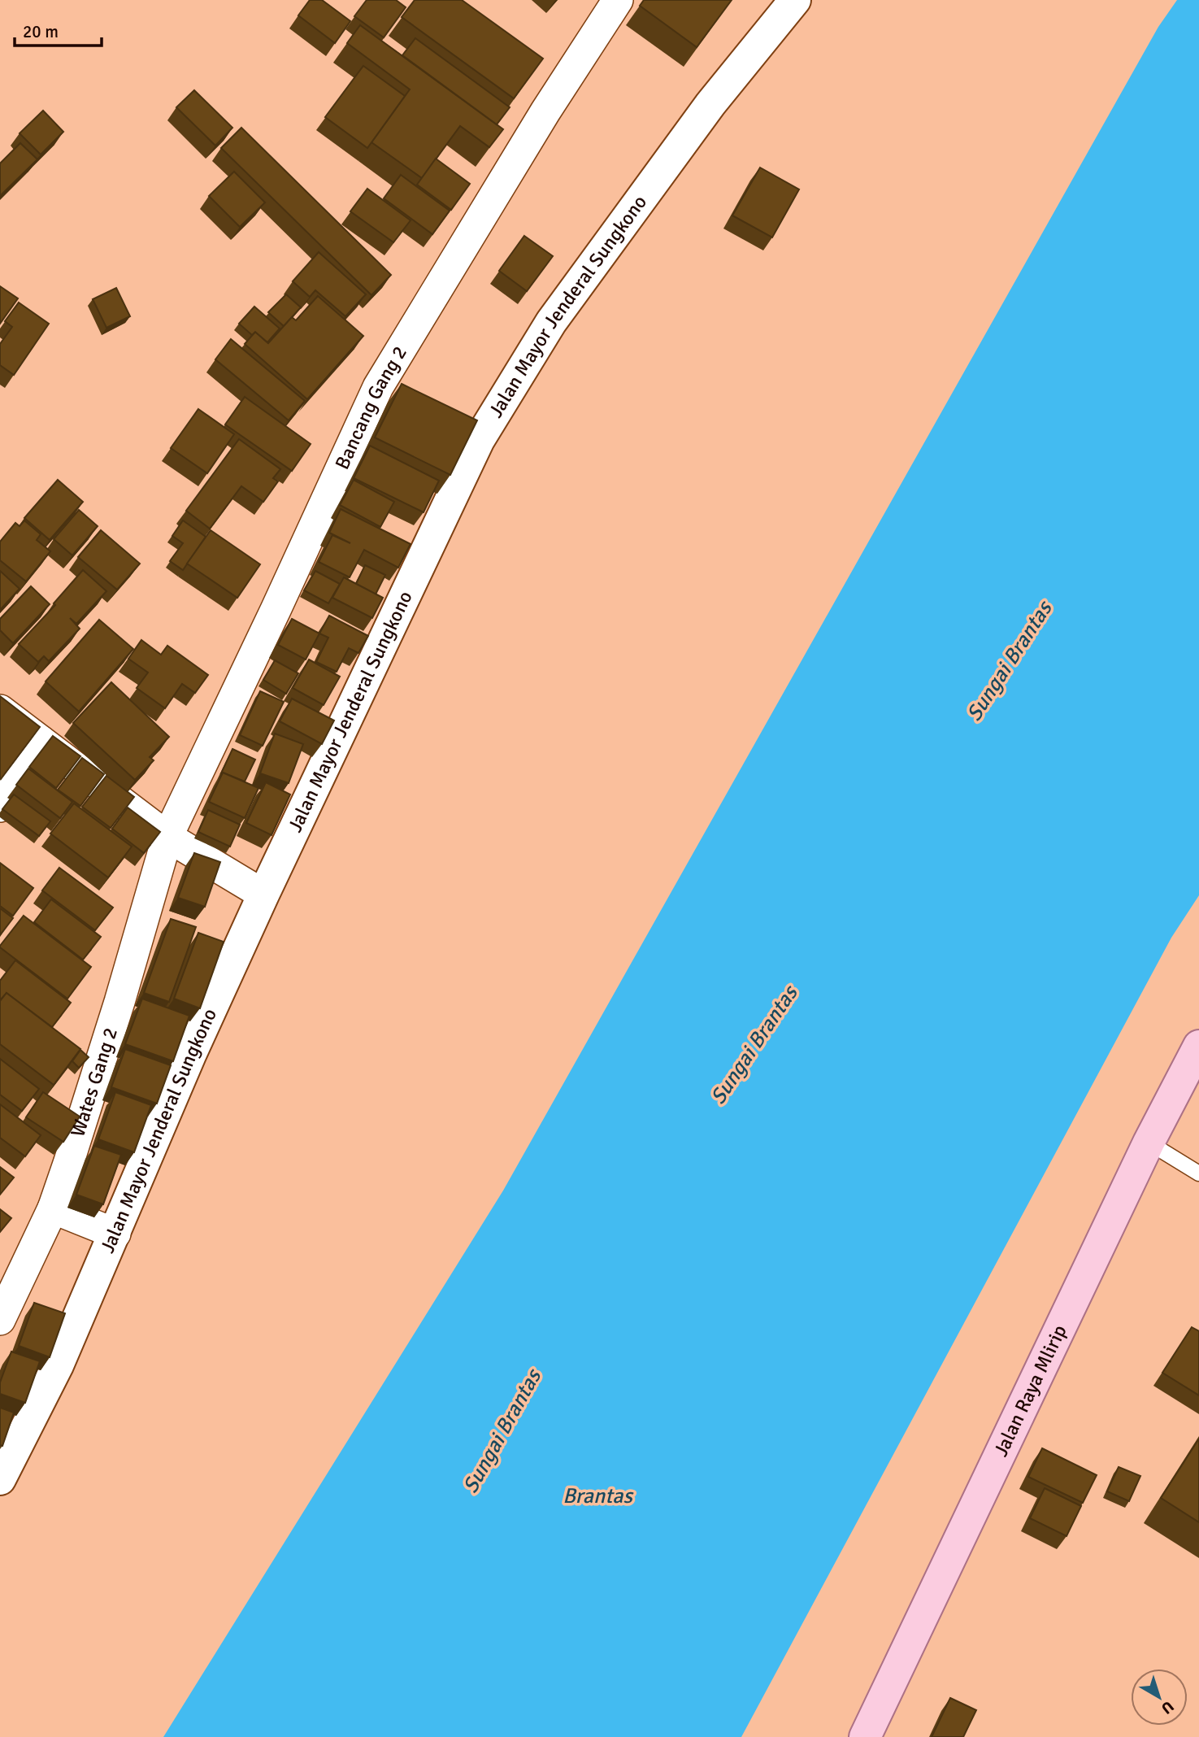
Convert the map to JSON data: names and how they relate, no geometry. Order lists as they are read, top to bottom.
{
  "streets": {
    "main road": ["Jalan Mayor Jenderal Sungkono", "Jalan Raya Mlirip"],
    "street": ["Bancang Gang 2", "Wates Gang 2"]
  },
  "crossings": [
    ["Bancang Gang 2", "Wates Gang 2"]
  ],
  "water": ["Sungai Brantas", "Brantas"],
  "scale_bar": "20 m",
  "north": "bottom right"
}
